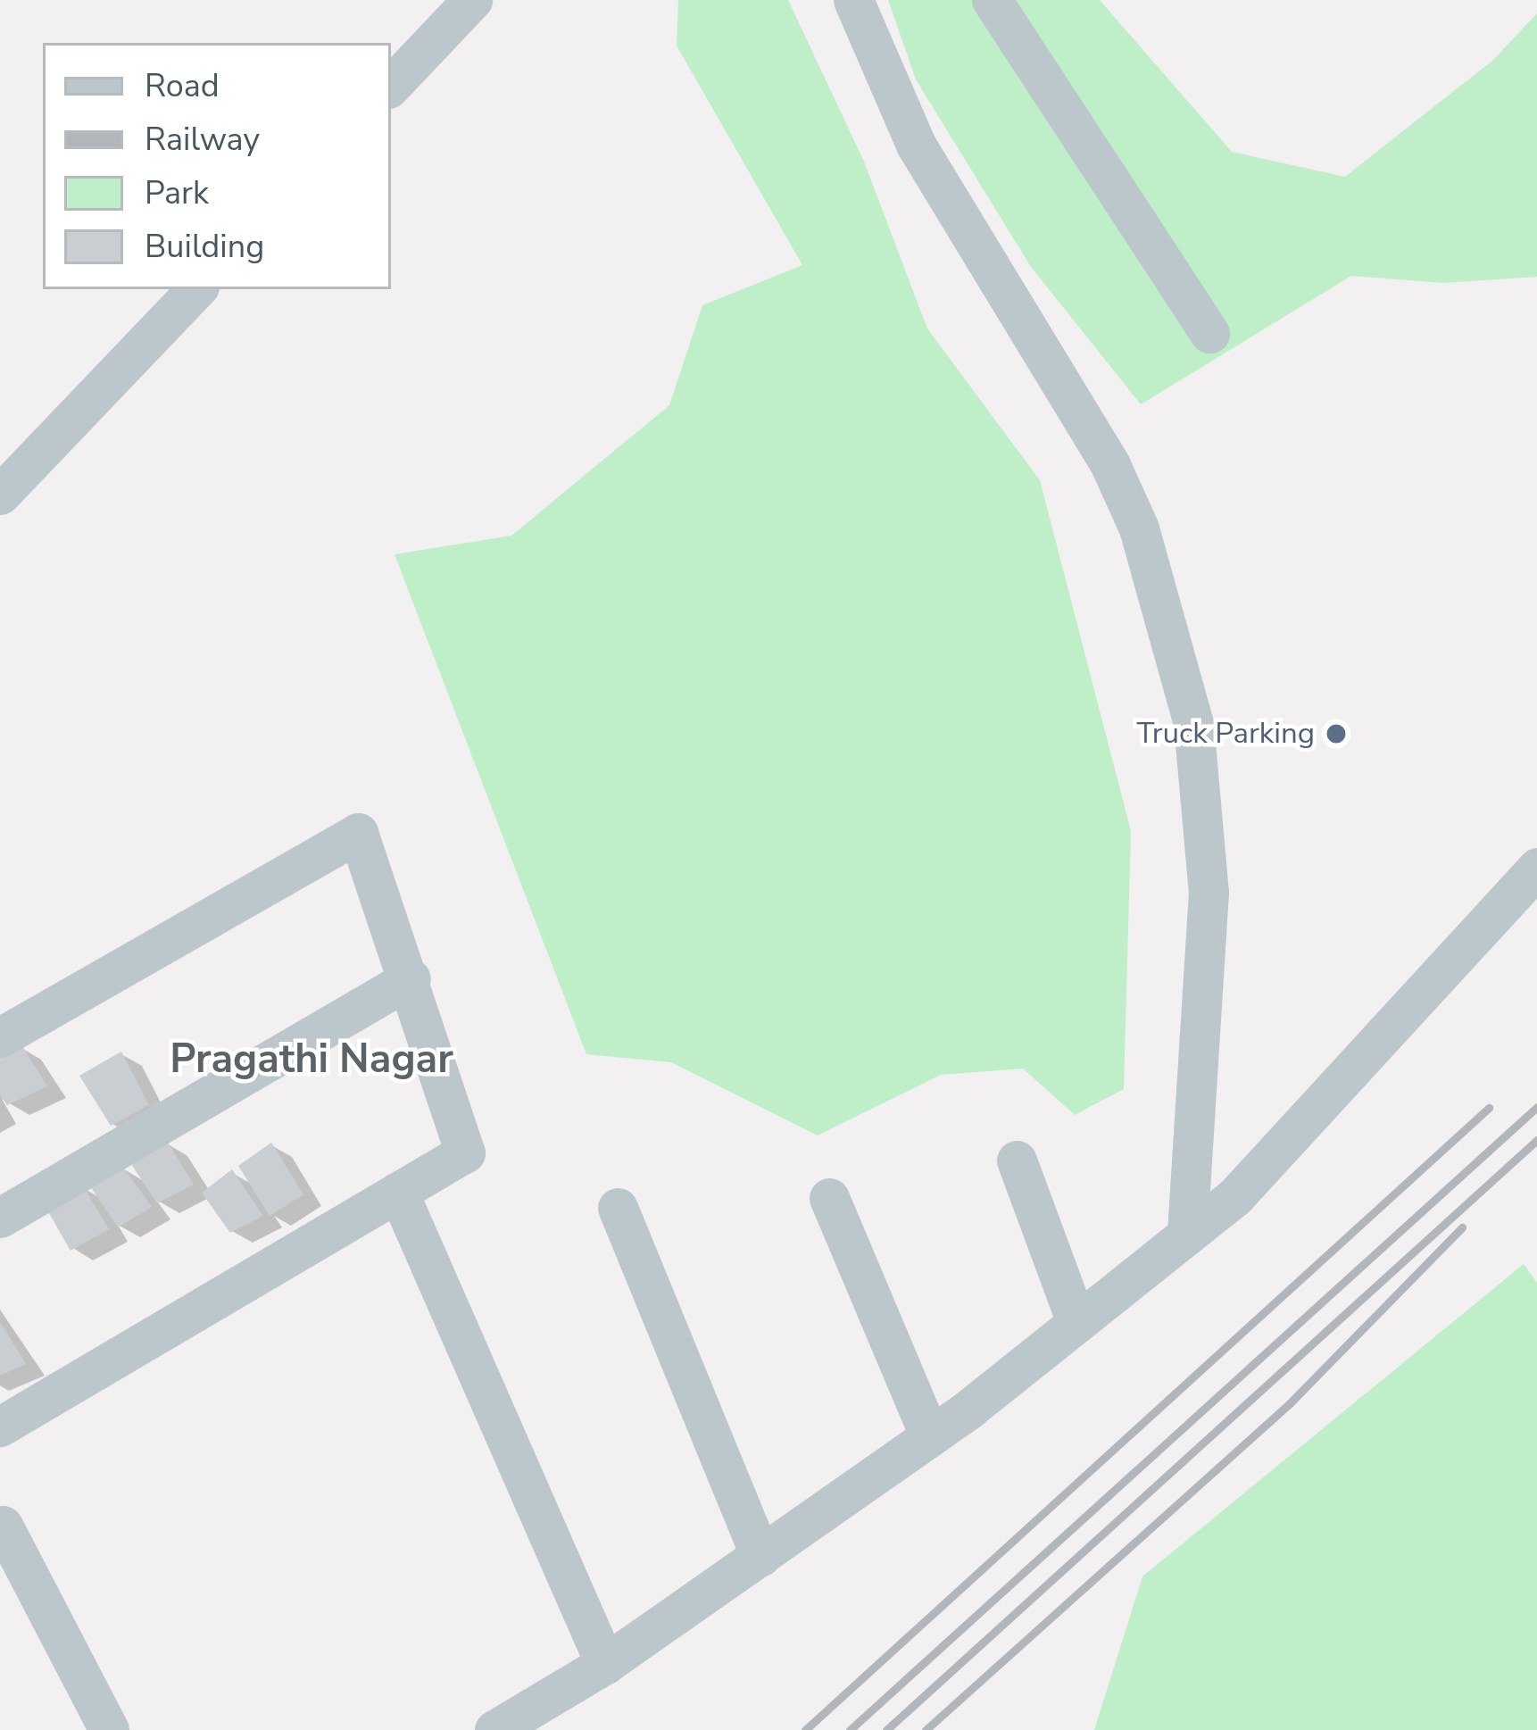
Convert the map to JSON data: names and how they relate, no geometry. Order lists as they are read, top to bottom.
{
  "districts": ["Pragathi Nagar"],
  "places": ["Truck Parking"],
  "legend": [
    "Road",
    "Railway",
    "Park",
    "Building"
  ]
}
